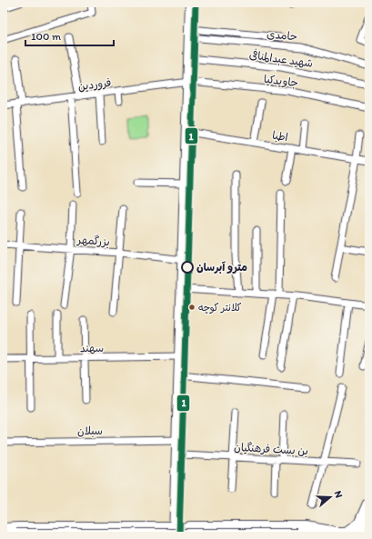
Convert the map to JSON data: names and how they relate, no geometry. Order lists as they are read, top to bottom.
{
  "streets": {
    "street": [
      "حامدی",
      "شهید عبدالمنافی",
      "جاویدکیا",
      "فروردین",
      "اطبا",
      "بزرگمهر",
      "سهند",
      "سبلان",
      "بن بست فرهنگیان"
    ]
  },
  "crossings": [
    ["جاویدکیا", "فروردین"]
  ],
  "places": ["مترو آبرسان", "کلانتر کوچه"],
  "lines": ["transit line 1"],
  "scale_bar": "100 m",
  "north": "right"
}
